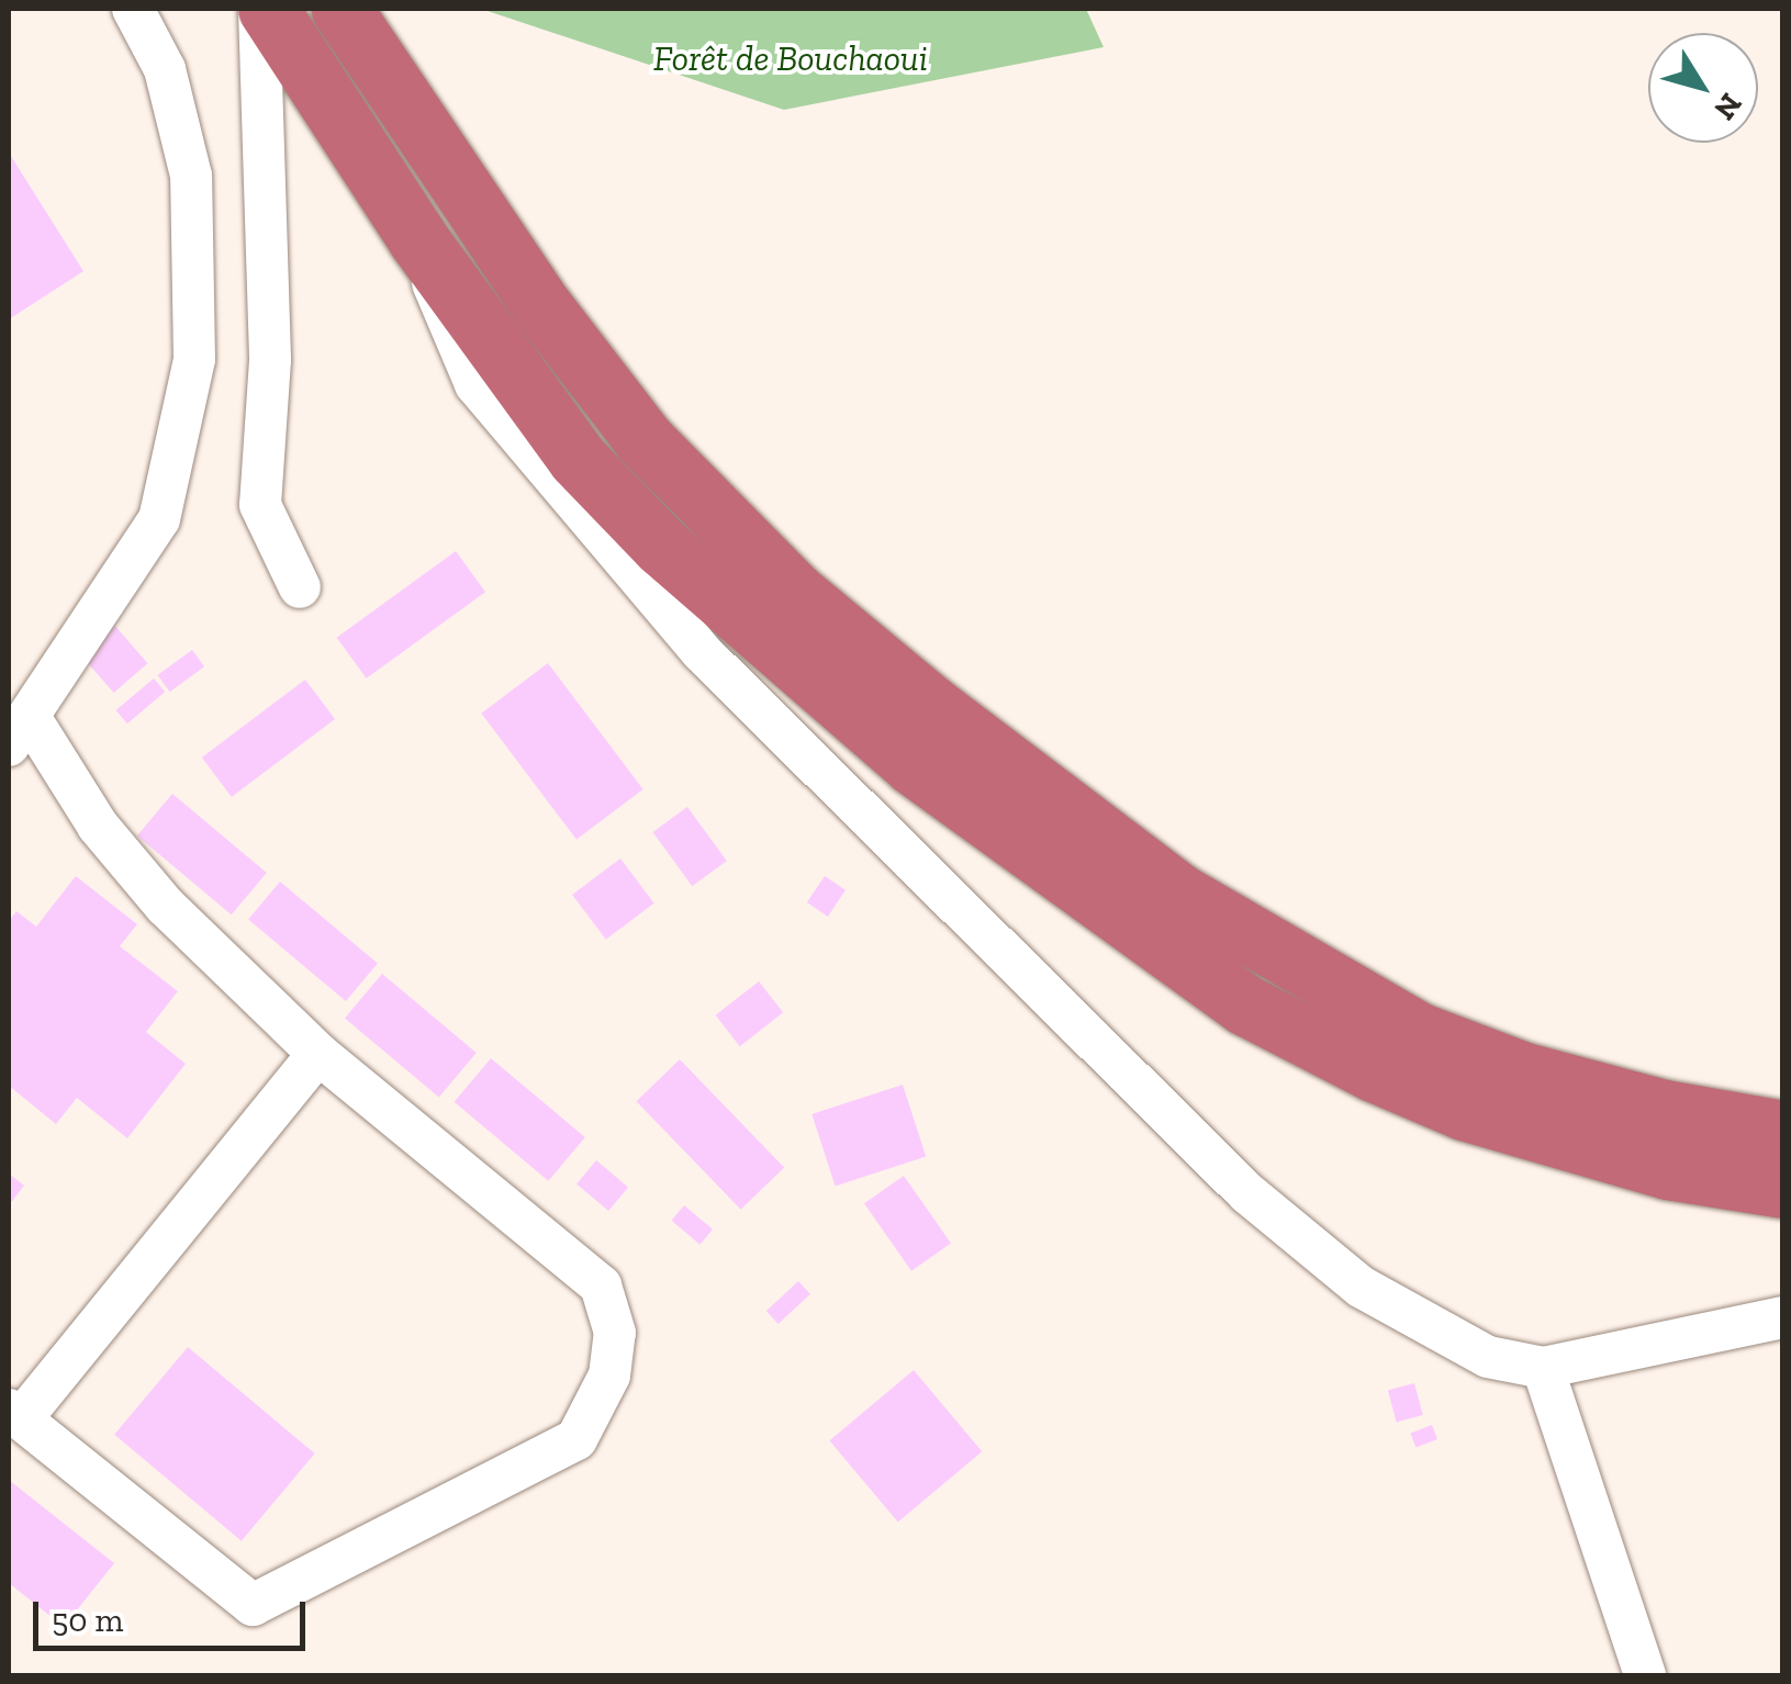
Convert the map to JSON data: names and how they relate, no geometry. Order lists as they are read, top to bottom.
{
  "parks": ["Forêt de Bouchaoui"],
  "scale_bar": "50 m",
  "north": "bottom right"
}
